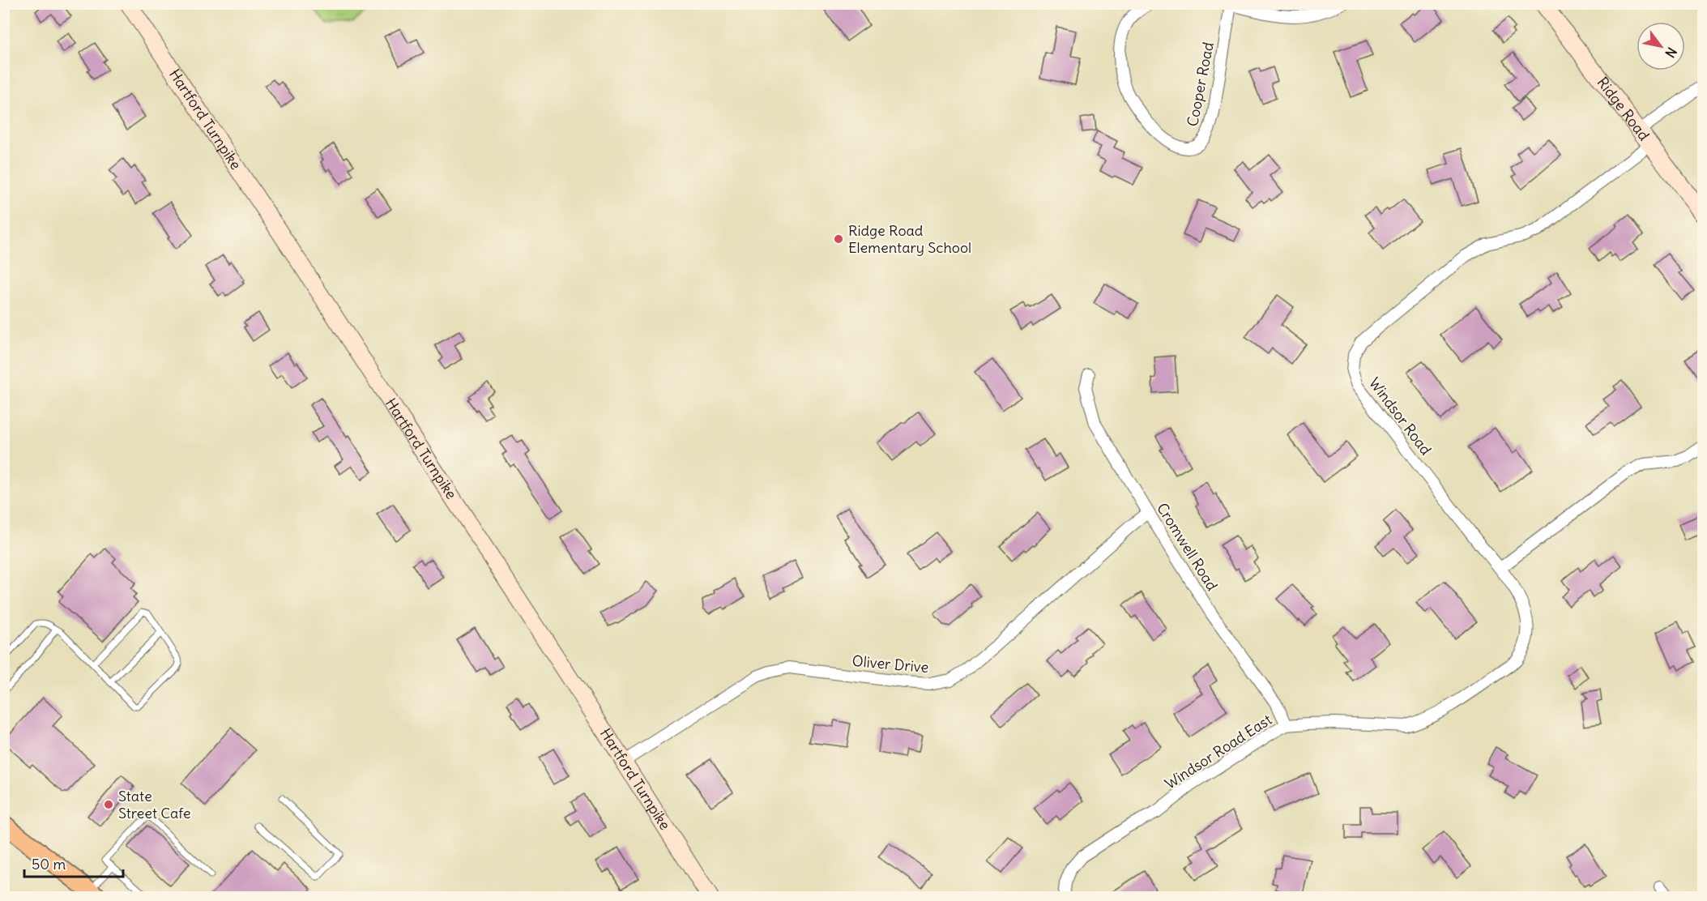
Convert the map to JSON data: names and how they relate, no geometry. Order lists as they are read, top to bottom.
{
  "streets": {
    "main road": ["Ridge Road", "Hartford Turnpike"],
    "street": [
      "Cooper Road",
      "Windsor Road",
      "Cromwell Road",
      "Oliver Drive",
      "Windsor Road East"
    ]
  },
  "crossings": [
    ["Ridge Road", "Windsor Road"],
    ["Hartford Turnpike", "Oliver Drive"],
    ["Windsor Road", "Windsor Road East"],
    ["Cromwell Road", "Oliver Drive"],
    ["Cromwell Road", "Windsor Road East"]
  ],
  "places": ["Ridge Road Elementary School", "State Street Cafe"],
  "scale_bar": "50 m",
  "north": "bottom right"
}
